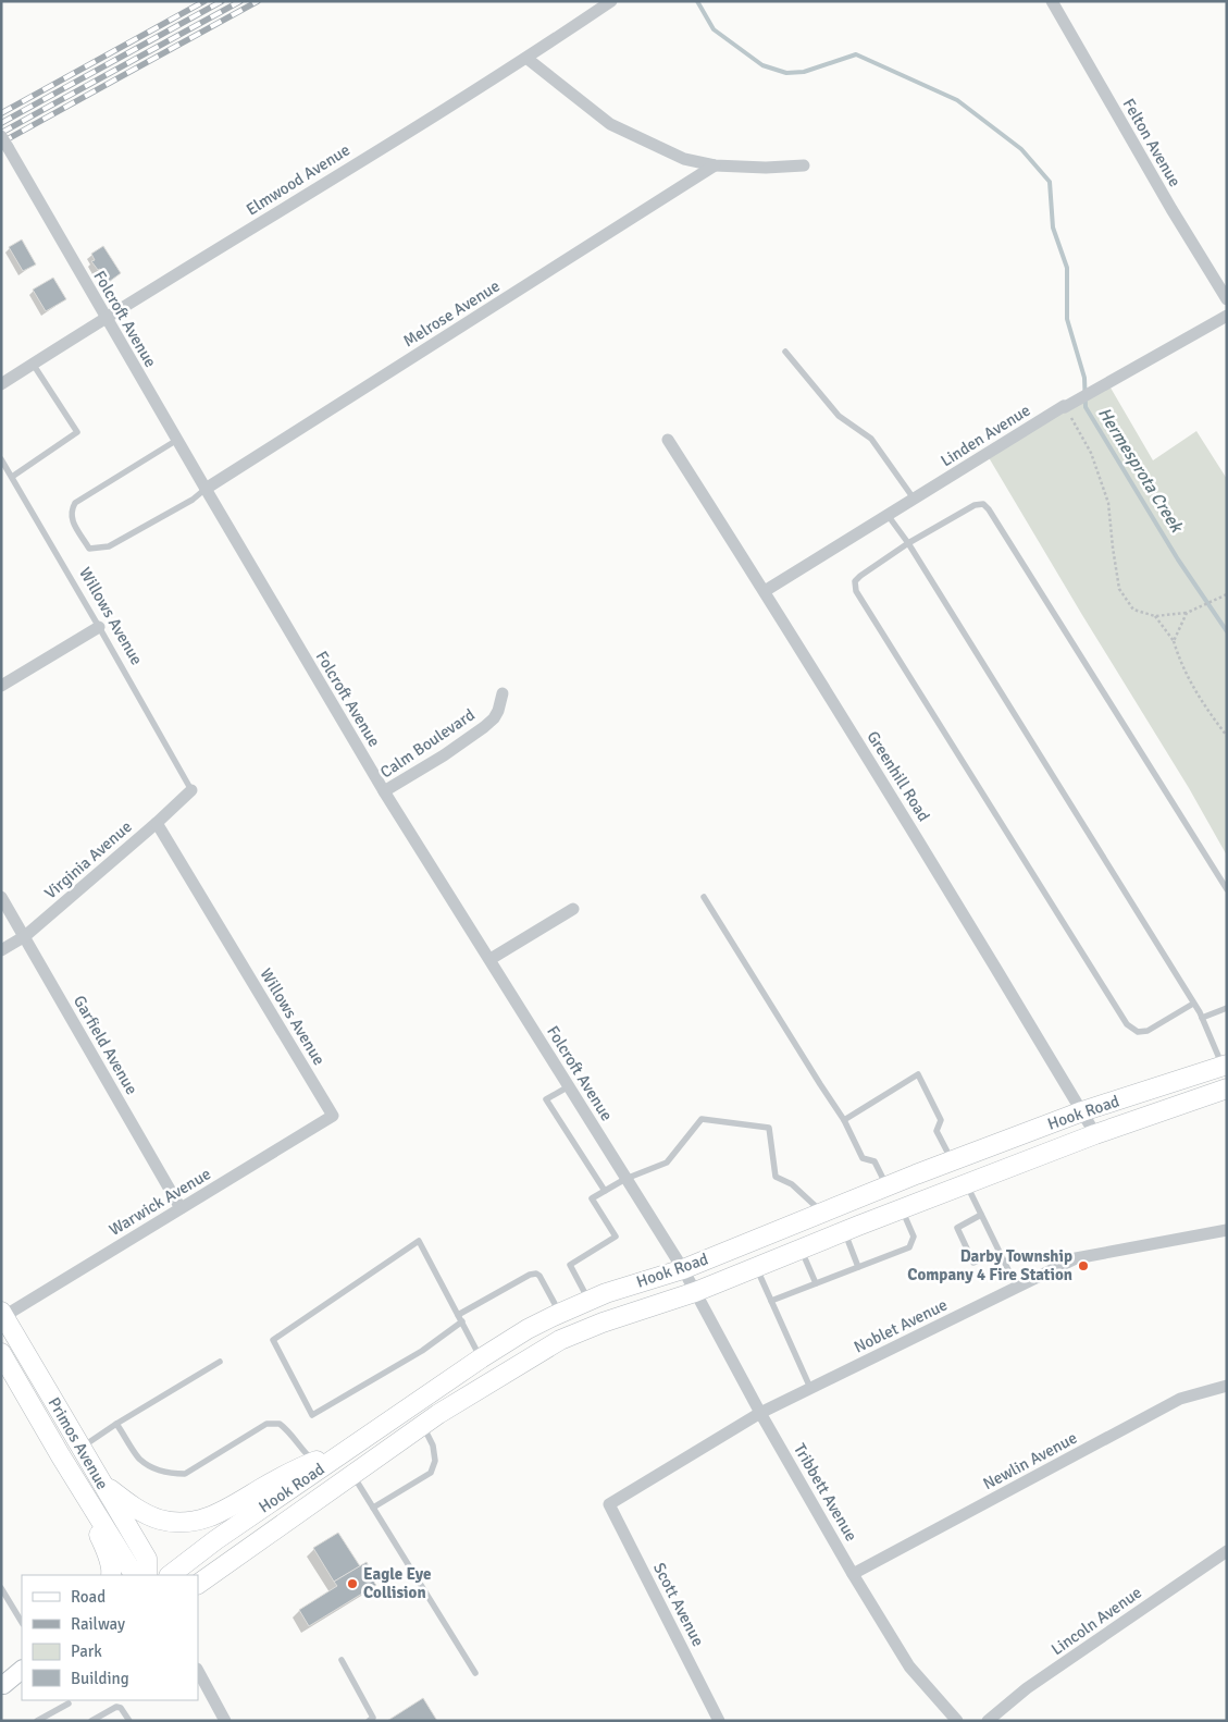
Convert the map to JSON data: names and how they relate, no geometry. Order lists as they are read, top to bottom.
{
  "streets": {
    "main road": ["Hook Road", "Primos Avenue"],
    "street": [
      "Felton Avenue",
      "Elmwood Avenue",
      "Melrose Avenue",
      "Folcroft Avenue",
      "Linden Avenue",
      "Willows Avenue",
      "Calm Boulevard",
      "Greenhill Road",
      "Virginia Avenue",
      "Garfield Avenue",
      "Warwick Avenue",
      "Noblet Avenue",
      "Newlin Avenue",
      "Tribbett Avenue",
      "Scott Avenue",
      "Lincoln Avenue"
    ]
  },
  "crossings": [
    ["Elmwood Avenue", "Folcroft Avenue"],
    ["Melrose Avenue", "Folcroft Avenue"],
    ["Folcroft Avenue", "Calm Boulevard"],
    ["Folcroft Avenue", "Hook Road"],
    ["Folcroft Avenue", "Tribbett Avenue"],
    ["Linden Avenue", "Greenhill Road"],
    ["Willows Avenue", "Virginia Avenue"],
    ["Willows Avenue", "Warwick Avenue"],
    ["Greenhill Road", "Hook Road"],
    ["Virginia Avenue", "Garfield Avenue"],
    ["Garfield Avenue", "Warwick Avenue"],
    ["Hook Road", "Tribbett Avenue"],
    ["Warwick Avenue", "Primos Avenue"],
    ["Noblet Avenue", "Tribbett Avenue"],
    ["Noblet Avenue", "Scott Avenue"],
    ["Newlin Avenue", "Tribbett Avenue"]
  ],
  "water": ["Hermesprota Creek"],
  "places": ["Darby Township Company 4 Fire Station", "Eagle Eye Collision"],
  "legend": [
    "Road",
    "Railway",
    "Park",
    "Building"
  ]
}
